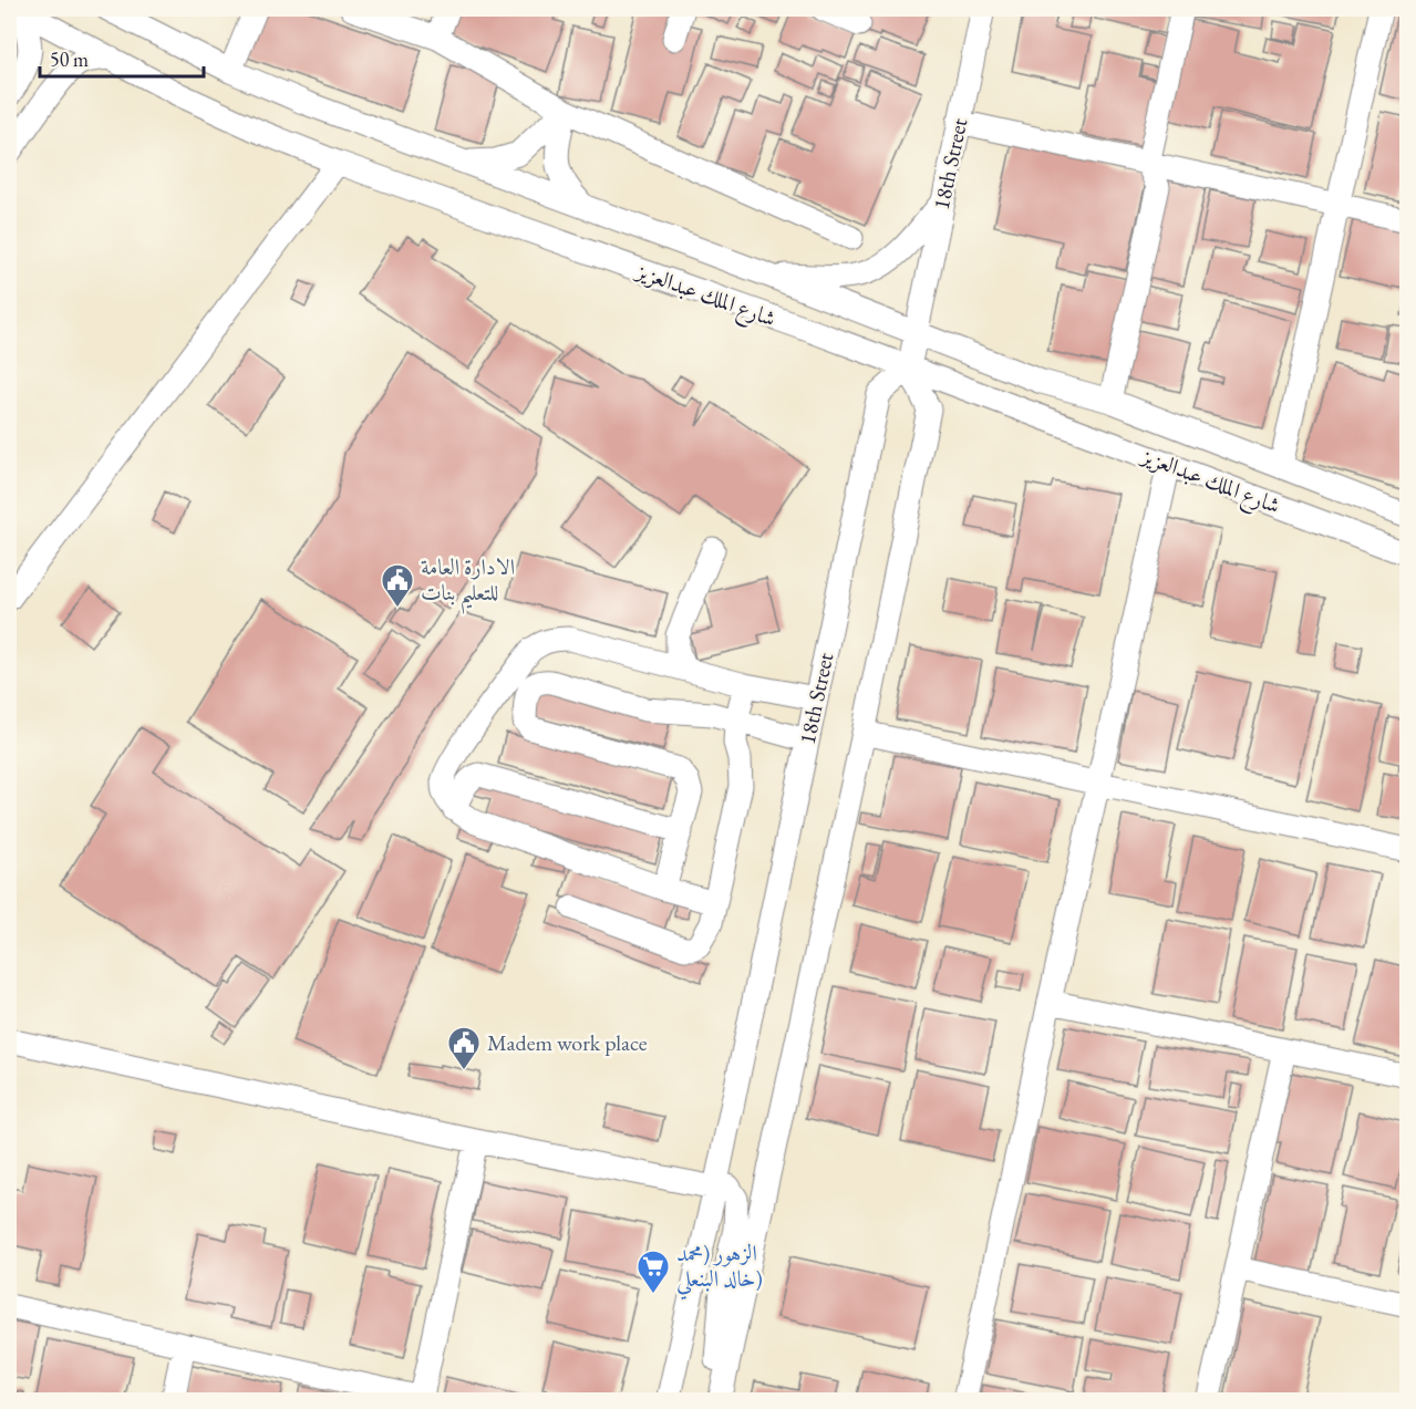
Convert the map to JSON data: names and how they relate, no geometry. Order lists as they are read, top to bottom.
{
  "streets": {
    "street": ["18th Street", "شارع الملك عبدالعزيز"]
  },
  "crossings": [
    ["18th Street", "شارع الملك عبدالعزيز"]
  ],
  "places": {
    "public building": ["الادارة العامة للتعليم بنات", "Madem work place"],
    "supermarket": ["الزهور (محمد خالد البنعلي)"]
  },
  "scale_bar": "50 m"
}
